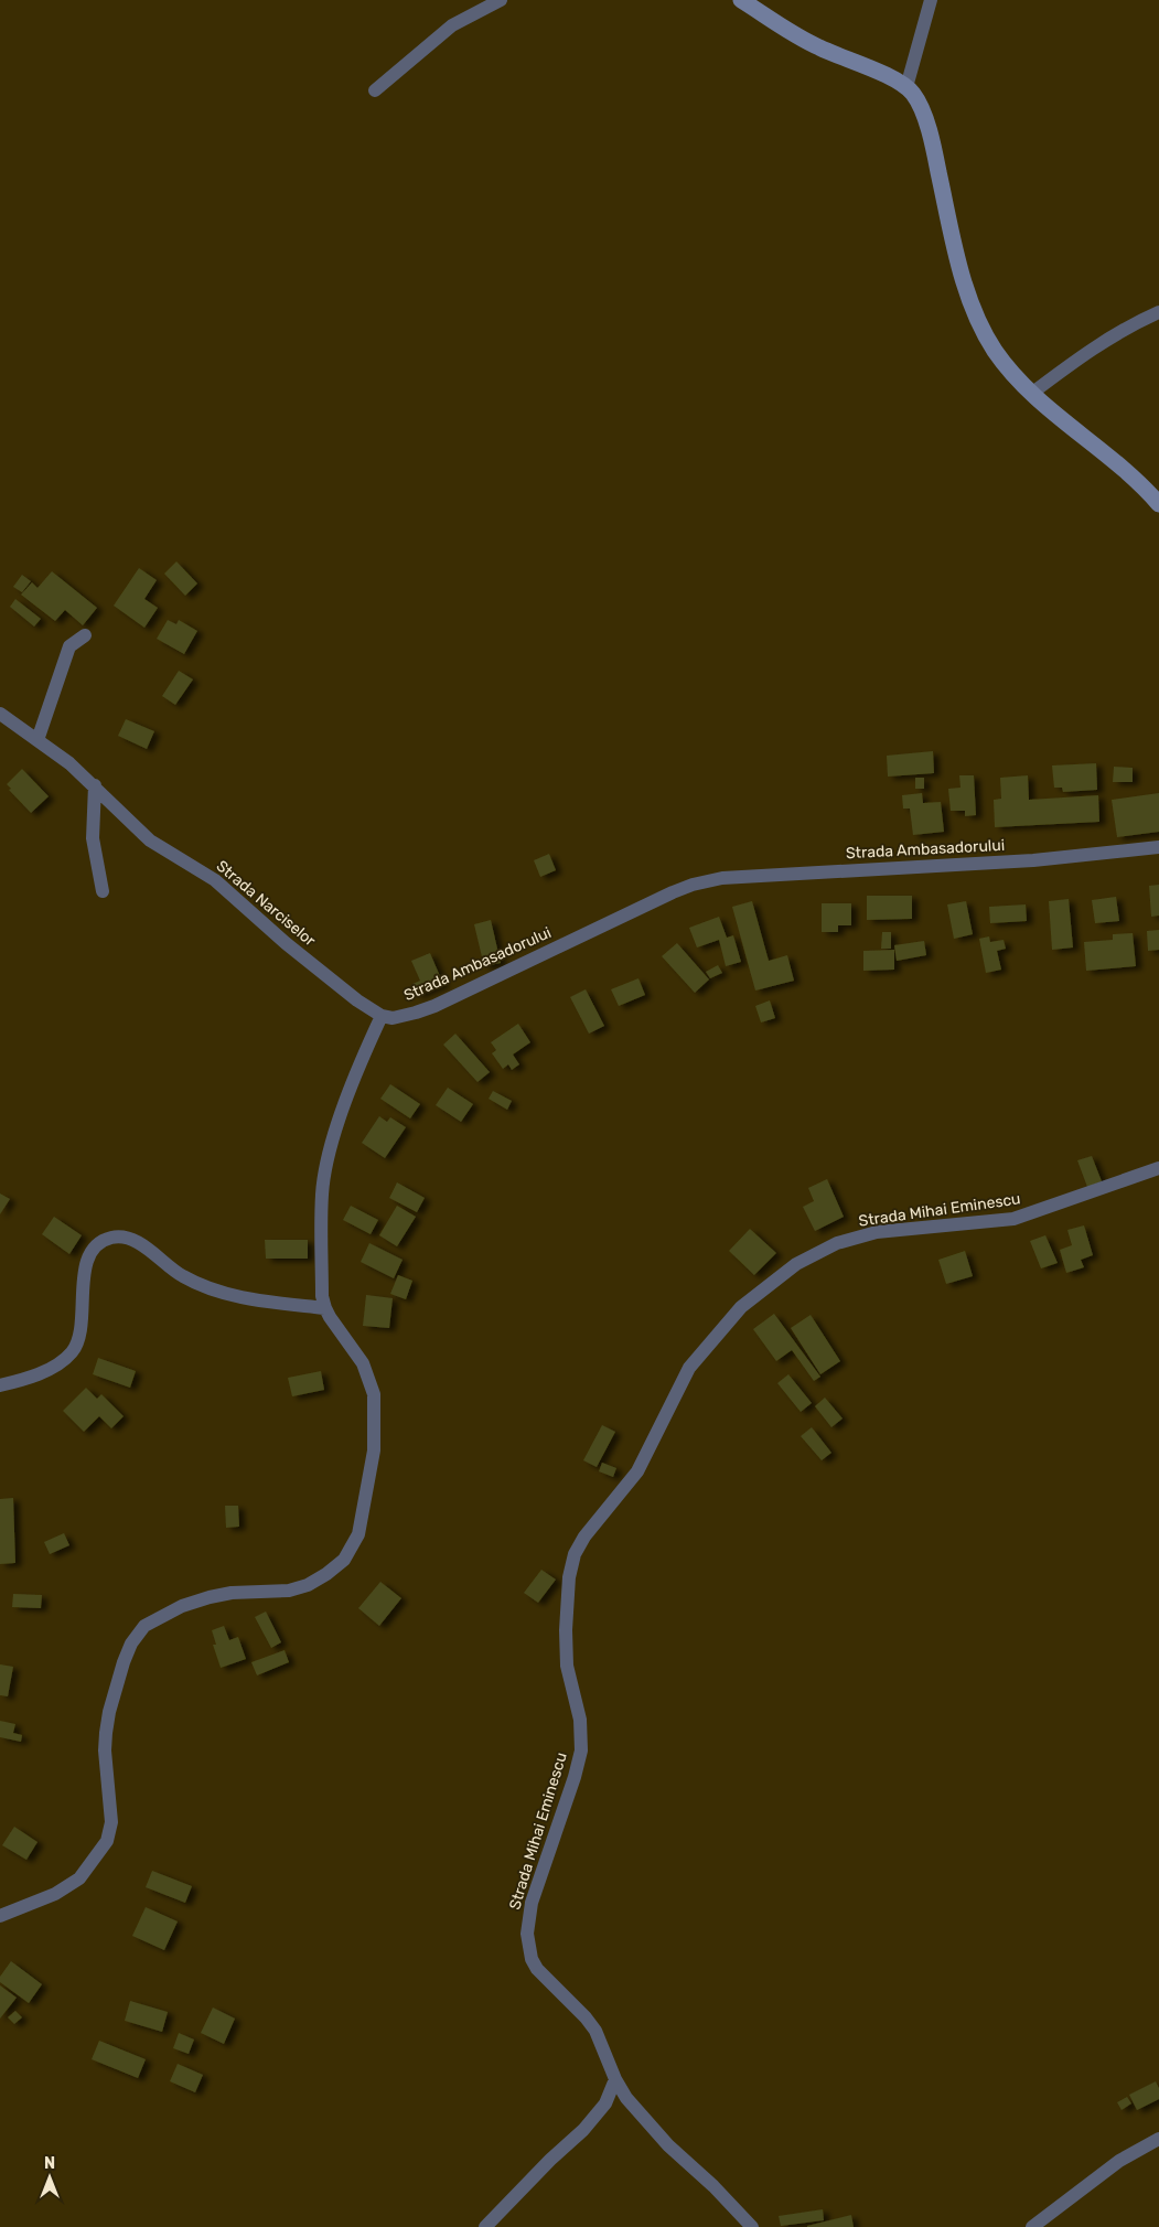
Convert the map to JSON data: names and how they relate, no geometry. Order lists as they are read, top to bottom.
{
  "streets": {
    "street": ["Strada Ambasadorului", "Strada Narciselor", "Strada Mihai Eminescu"]
  },
  "crossings": [
    ["Strada Ambasadorului", "Strada Narciselor"]
  ],
  "north": "top"
}
